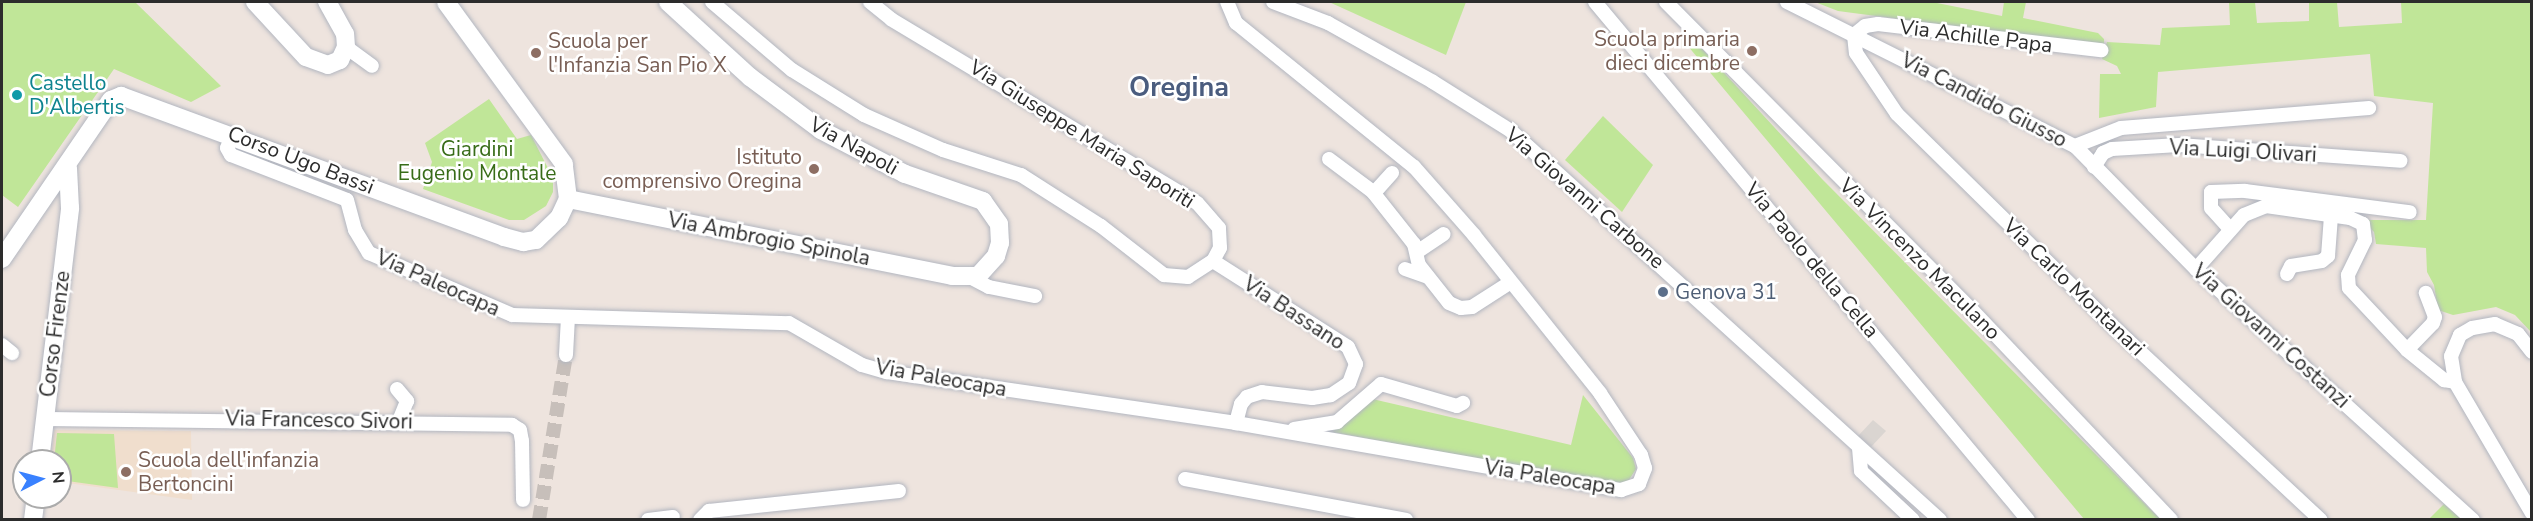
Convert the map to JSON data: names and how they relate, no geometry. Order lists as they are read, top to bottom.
{
  "streets": {
    "street": [
      "Via Achille Papa",
      "Via Candido Giusso",
      "Via Giuseppe Maria Saporiti",
      "Via Napoli",
      "Via Luigi Olivari",
      "Corso Ugo Bassi",
      "Via Giovanni Carbone",
      "Via Ambrogio Spinola",
      "Via Vincenzo Maculano",
      "Via Paolo della Cella",
      "Via Paleocapa",
      "Via Carlo Montanari",
      "Via Bassano",
      "Corso Firenze",
      "Via Giovanni Costanzi",
      "Via Francesco Sivori"
    ]
  },
  "crossings": [
    ["Via Achille Papa", "Via Candido Giusso"],
    ["Via Achille Papa", "Via Carlo Montanari"],
    ["Via Candido Giusso", "Via Carlo Montanari"],
    ["Via Candido Giusso", "Via Giovanni Costanzi"],
    ["Via Giuseppe Maria Saporiti", "Via Bassano"],
    ["Via Napoli", "Via Ambrogio Spinola"],
    ["Via Luigi Olivari", "Via Giovanni Costanzi"],
    ["Corso Ugo Bassi", "Via Ambrogio Spinola"],
    ["Corso Ugo Bassi", "Via Paleocapa"],
    ["Corso Ugo Bassi", "Corso Firenze"],
    ["Via Paleocapa", "Via Bassano"],
    ["Corso Firenze", "Via Francesco Sivori"]
  ],
  "districts": ["Oregina"],
  "parks": ["Giardini Eugenio Montale"],
  "places": [
    "Scuola primaria dieci dicembre",
    "Scuola per l'Infanzia San Pio X",
    "Castello D'Albertis",
    "Istituto comprensivo Oregina",
    "Genova 31",
    "Scuola dell'infanzia Bertoncini"
  ],
  "north": "right"
}
